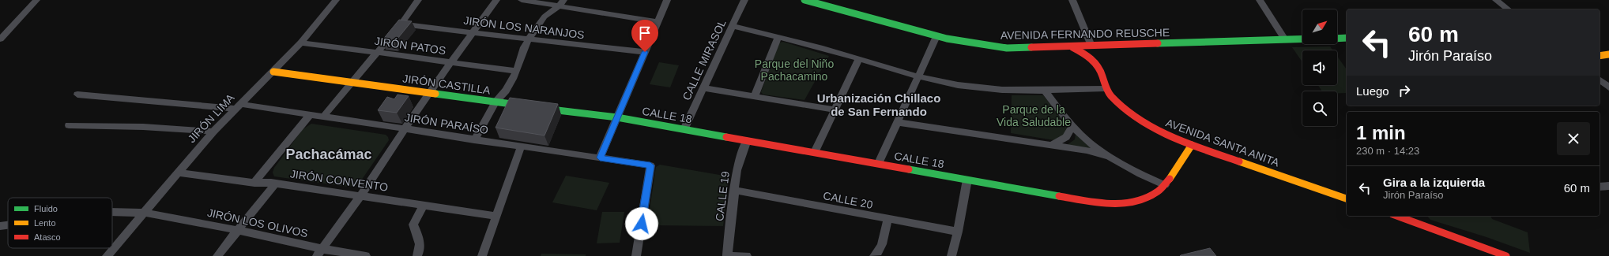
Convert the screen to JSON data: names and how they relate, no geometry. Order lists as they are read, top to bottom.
{
  "streets": {
    "street": [
      "JIRÓN LOS NARANJOS",
      "AVENIDA FERNANDO REUSCHE",
      "JIRÓN PATOS",
      "CALLE MIRASOL",
      "JIRÓN CASTILLA",
      "CALLE 18",
      "JIRÓN LIMA",
      "JIRÓN PARAÍSO",
      "AVENIDA SANTA ANITA",
      "JIRÓN CONVENTO",
      "CALLE 19",
      "CALLE 20",
      "JIRÓN LOS OLIVOS"
    ]
  },
  "crossings": [
    ["AVENIDA FERNANDO REUSCHE", "AVENIDA SANTA ANITA"],
    ["JIRÓN PATOS", "JIRÓN LIMA"],
    ["CALLE MIRASOL", "CALLE 18"],
    ["JIRÓN CASTILLA", "CALLE 18"],
    ["JIRÓN CASTILLA", "JIRÓN LIMA"],
    ["CALLE 18", "AVENIDA SANTA ANITA"],
    ["CALLE 18", "CALLE 19"],
    ["JIRÓN LIMA", "JIRÓN PARAÍSO"],
    ["JIRÓN LIMA", "JIRÓN CONVENTO"],
    ["JIRÓN LIMA", "JIRÓN LOS OLIVOS"],
    ["CALLE 19", "CALLE 20"]
  ],
  "districts": ["Urbanización Chillaco de San Fernando", "Pachacámac"],
  "parks": ["Parque del Niño Pachacamino", "Parque de la Vida Saludable"],
  "legend": ["Fluido", "Lento", "Atasco"],
  "north": "top right",
  "page": {
    "turn": ["60 m", "Jirón Paraíso"],
    "then": "Luego",
    "heading": ["1 min", "230 m · 14:23"],
    "list": [
      {
        "name": "Gira a la izquierda",
        "note": "Jirón Paraíso",
        "value": "60 m"
      }
    ]
  }
}
